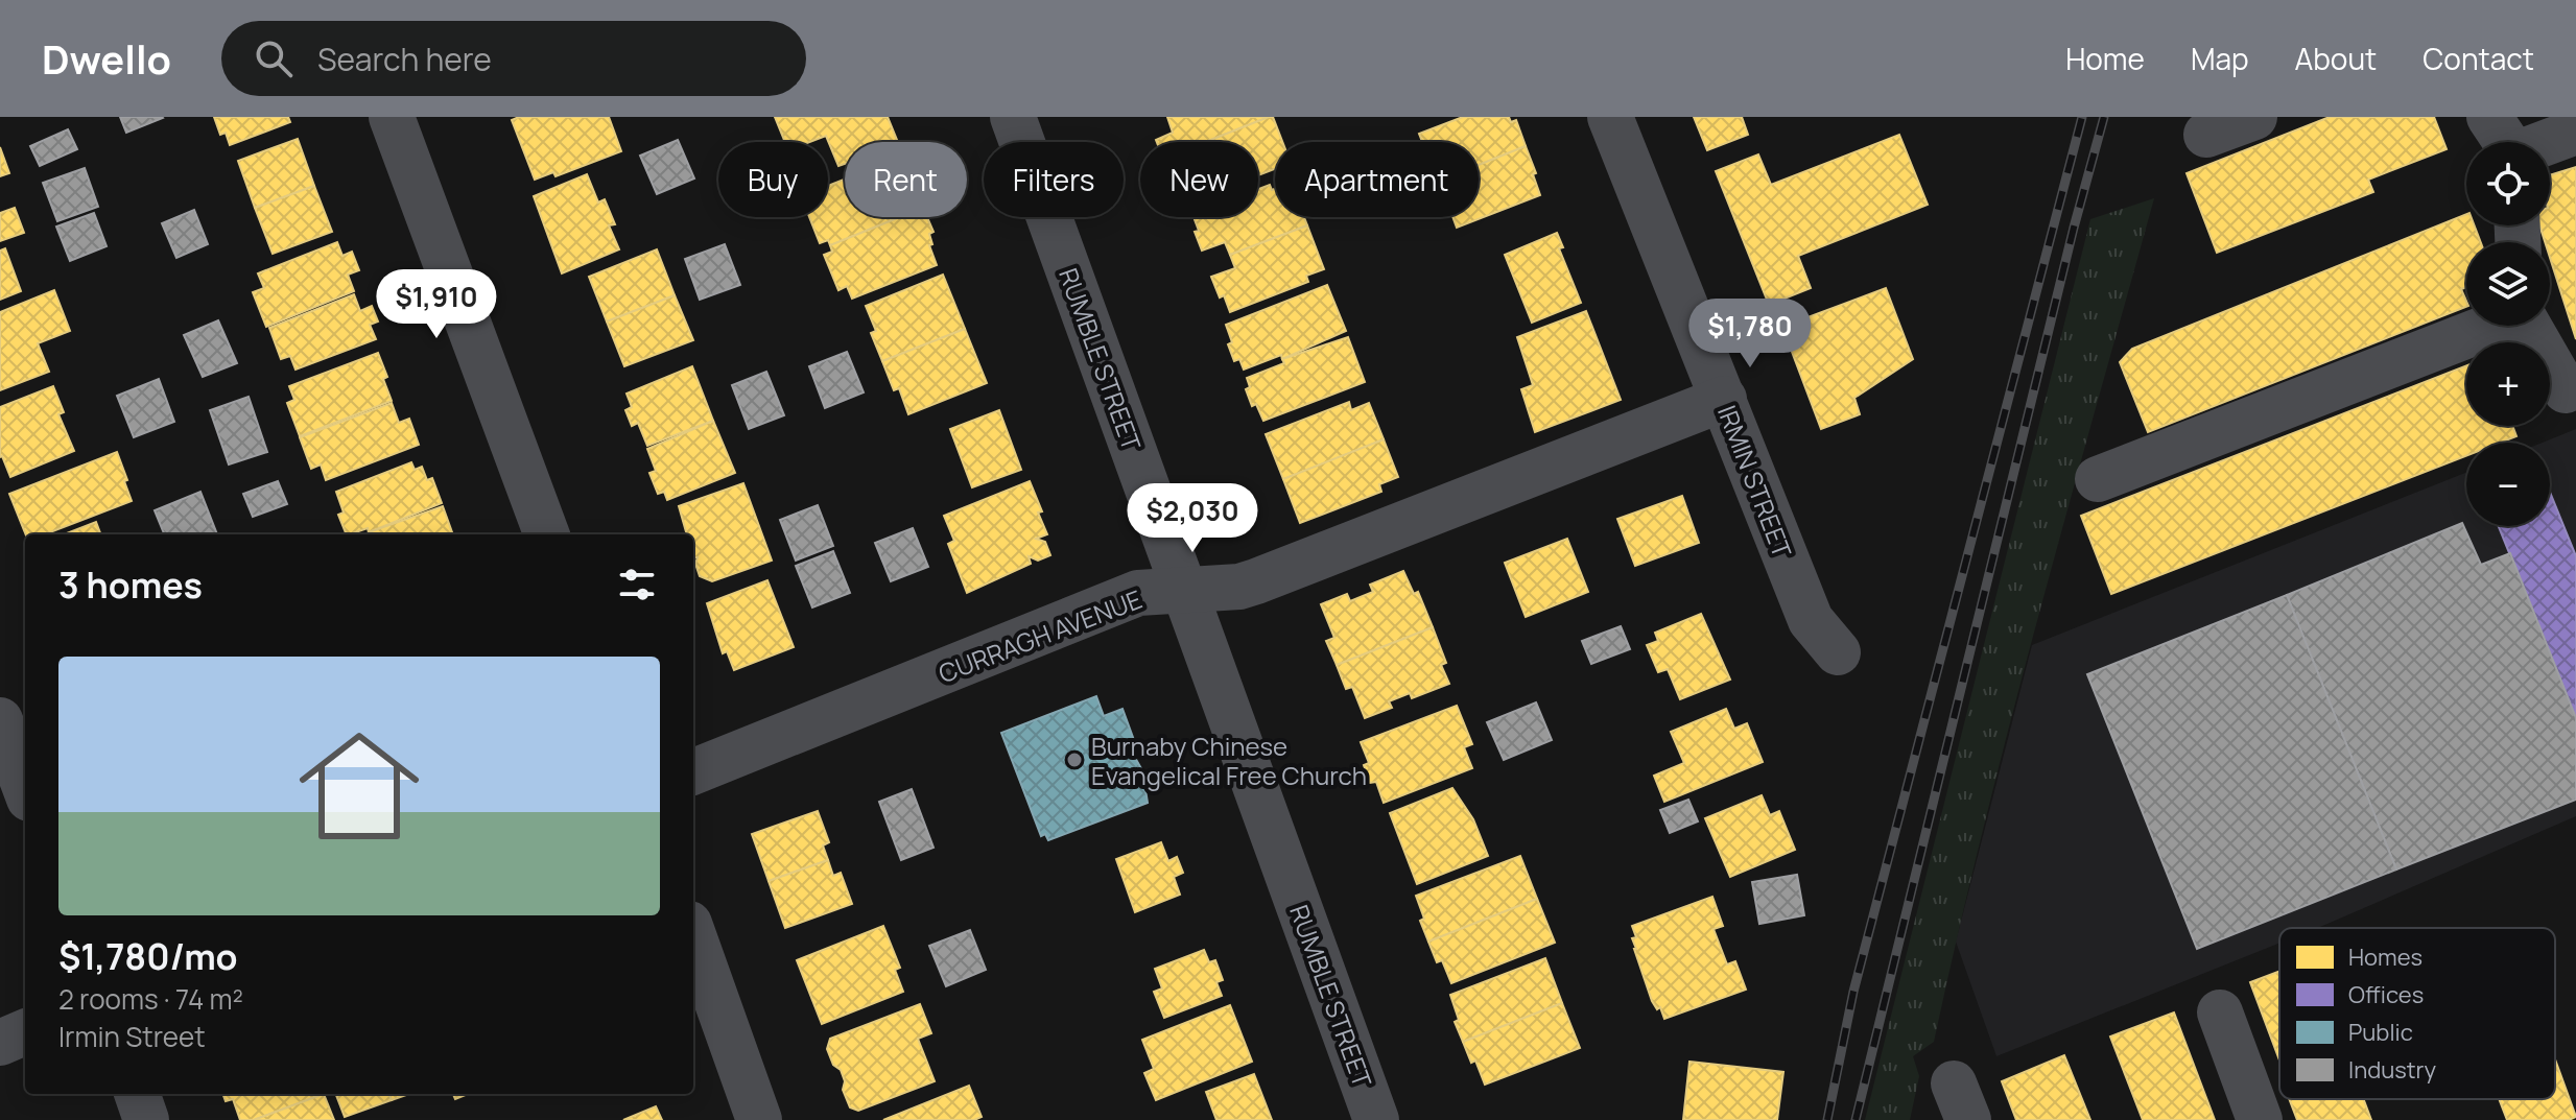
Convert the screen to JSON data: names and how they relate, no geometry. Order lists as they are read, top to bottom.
{
  "streets": {
    "street": ["RUMBLE STREET", "IRMIN STREET", "CURRAGH AVENUE"]
  },
  "crossings": [
    ["RUMBLE STREET", "CURRAGH AVENUE"],
    ["IRMIN STREET", "CURRAGH AVENUE"]
  ],
  "places": ["Burnaby Chinese Evangelical Free Church"],
  "legend": [
    "Homes",
    "Offices",
    "Public",
    "Industry"
  ],
  "page": {
    "header": "Dwello",
    "search": "Search here",
    "nav": [
      "Home",
      "Map",
      "About",
      "Contact"
    ],
    "map_buttons": ["+", "−"],
    "chip": [
      "Buy",
      "Rent",
      "Filters",
      "New",
      "Apartment"
    ],
    "price": ["$1,910", "$1,780", "$2,030"],
    "heading": "3 homes",
    "list": [
      {
        "name": "$1,780/mo",
        "note": "2 rooms · 74 m² · Irmin Street"
      }
    ]
  }
}
